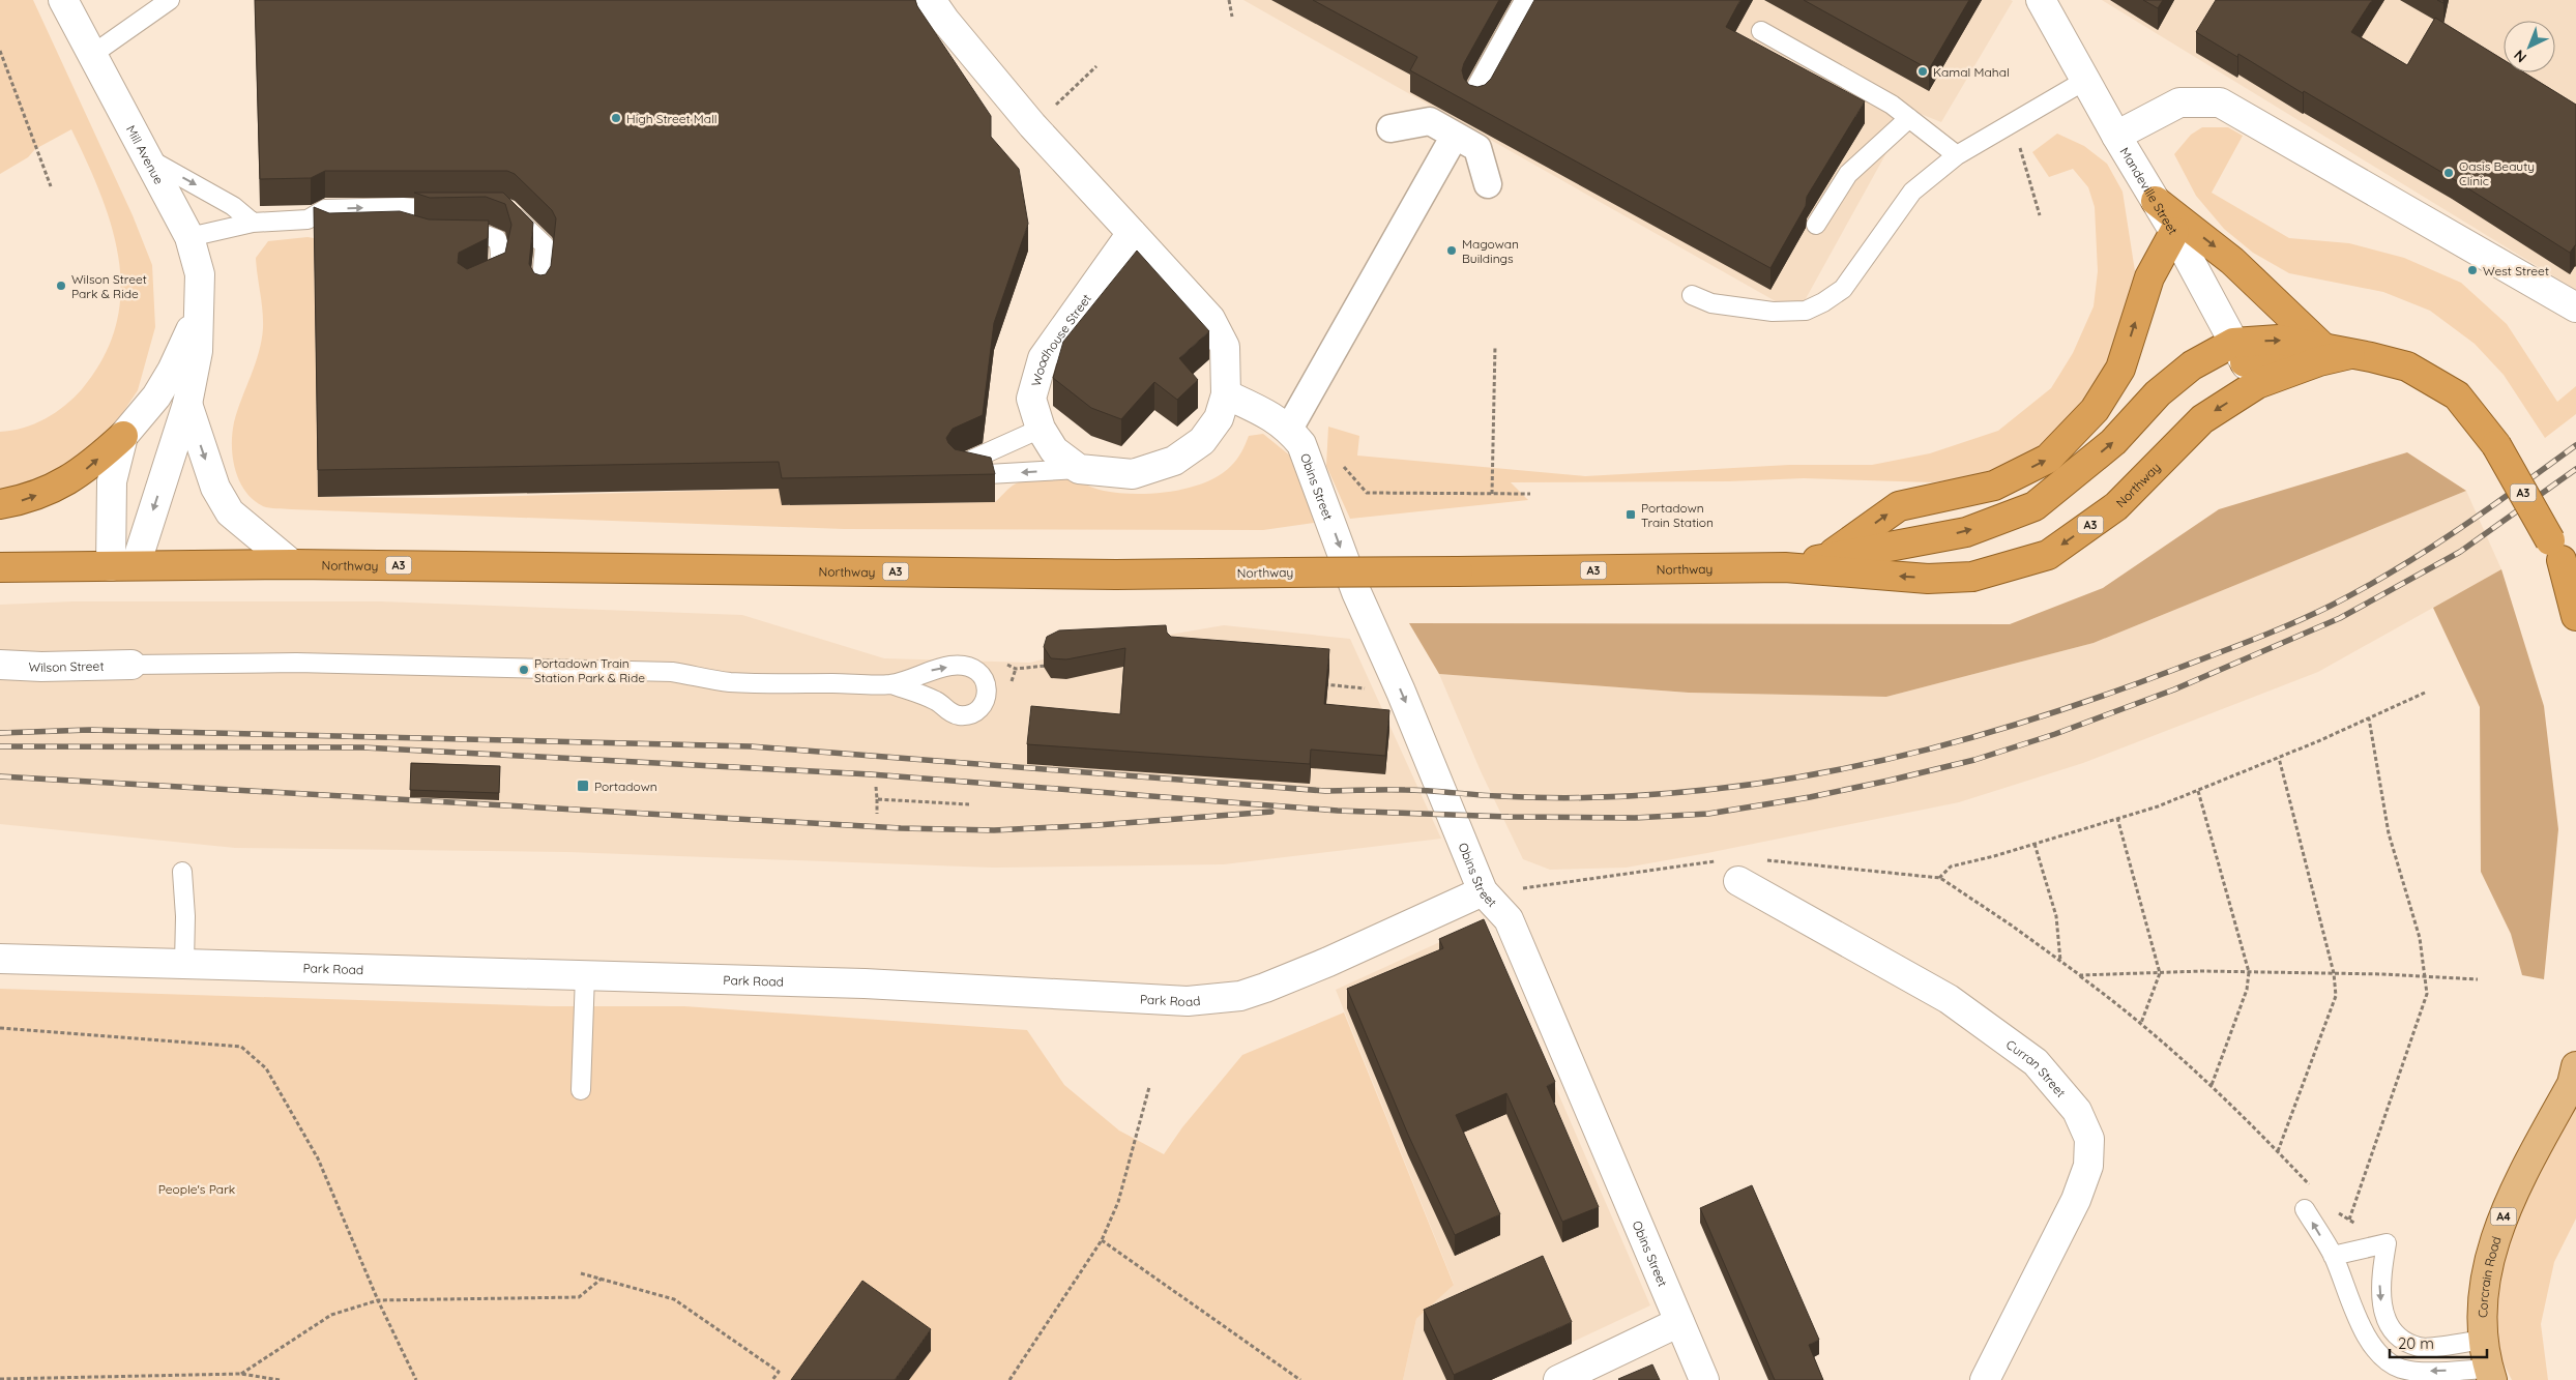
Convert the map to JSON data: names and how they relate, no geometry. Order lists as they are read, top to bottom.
{
  "streets": {
    "highway": ["Northway", "A3"],
    "main road": ["A4", "Corcrain Road"],
    "street": [
      "Mill Avenue",
      "Mandeville Street",
      "Woodhouse Street",
      "Obins Street",
      "Wilson Street",
      "Park Road",
      "Curran Street"
    ]
  },
  "crossings": [
    ["Mill Avenue", "Northway"],
    ["Mandeville Street", "Northway"],
    ["Obins Street", "Park Road"]
  ],
  "one_way": ["Obins Street"],
  "parks": ["People's Park"],
  "places": {
    "other": [
      "Kamal Mahal",
      "High Street Mall",
      "Oasis Beauty Clinic",
      "Magowan Buildings",
      "West Street",
      "Wilson Street Park & Ride",
      "Portadown Train Station Park & Ride"
    ],
    "transit": ["Portadown Train Station", "Portadown"]
  },
  "scale_bar": "20 m",
  "north": "bottom left"
}
